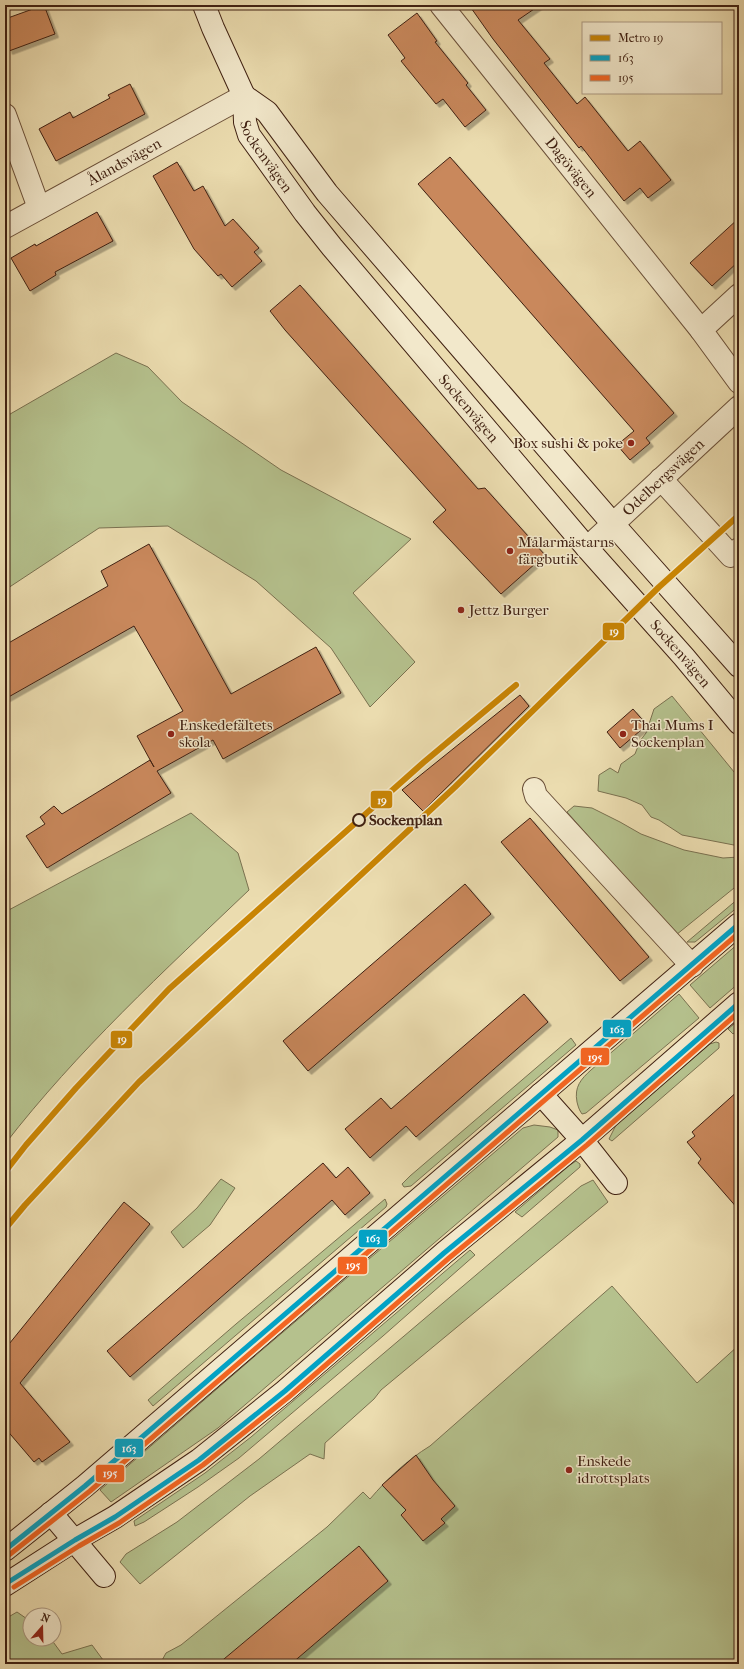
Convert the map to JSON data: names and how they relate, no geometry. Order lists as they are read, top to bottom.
{
  "streets": {
    "street": [
      "Sockenvägen",
      "Ålandsvägen",
      "Dagövägen",
      "Odelbergsvägen"
    ]
  },
  "crossings": [
    ["Sockenvägen", "Ålandsvägen"],
    ["Sockenvägen", "Odelbergsvägen"]
  ],
  "places": [
    "Box sushi & poke",
    "Målarmästarns färgbutik",
    "Jettz Burger",
    "Enskedefältets skola",
    "Thai Mums I Sockenplan",
    "Sockenplan",
    "Enskede idrottsplats"
  ],
  "lines": ["metro line 19", "transit line 163", "transit line 195"],
  "legend": ["Metro 19", "163", "195"],
  "north": "top"
}
